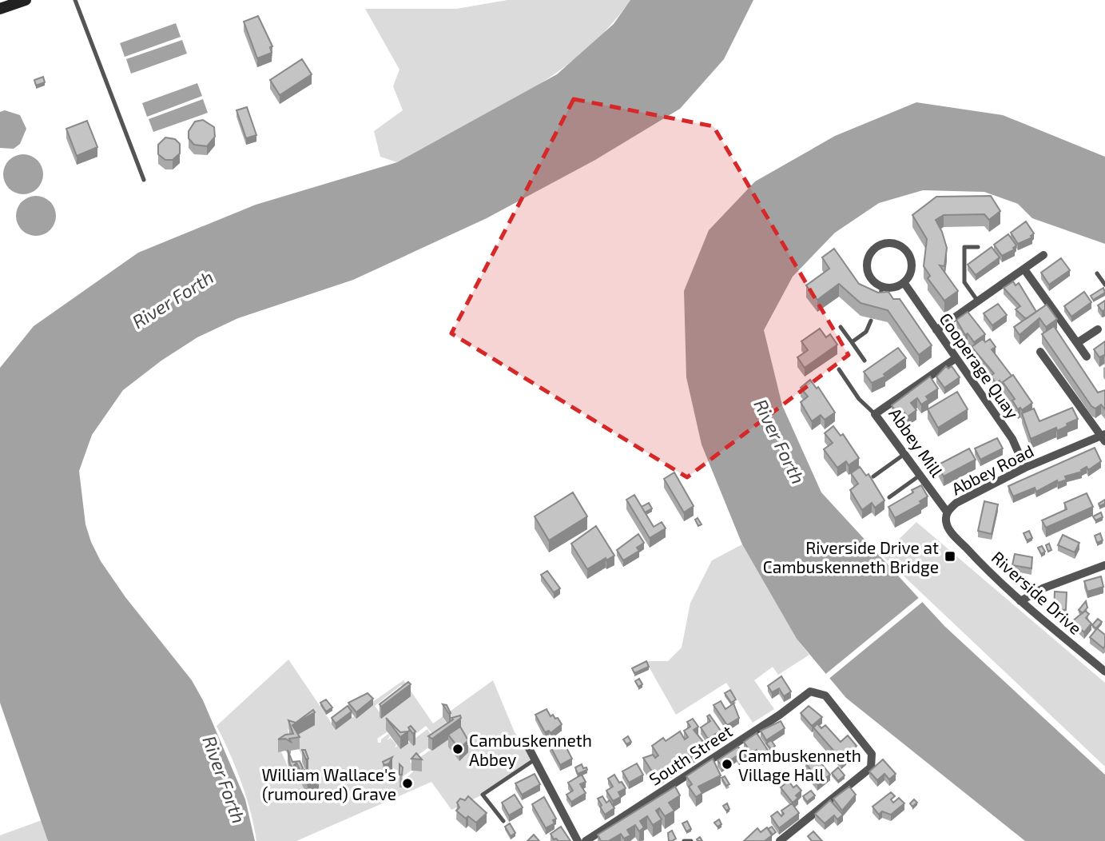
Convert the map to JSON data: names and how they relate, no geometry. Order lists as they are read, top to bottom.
{
  "streets": {
    "street": [
      "Cooperage Quay",
      "Abbey Mill",
      "Abbey Road",
      "Riverside Drive",
      "South Street"
    ]
  },
  "crossings": [
    ["Cooperage Quay", "Abbey Mill"],
    ["Cooperage Quay", "Abbey Road"],
    ["Abbey Mill", "Abbey Road"],
    ["Abbey Road", "Riverside Drive"]
  ],
  "water": ["River Forth"],
  "places": {
    "transit": ["Riverside Drive at Cambuskenneth Bridge"],
    "other": ["Cambuskenneth Abbey", "Cambuskenneth Village Hall", "William Wallace's (rumoured) Grave"]
  }
}
